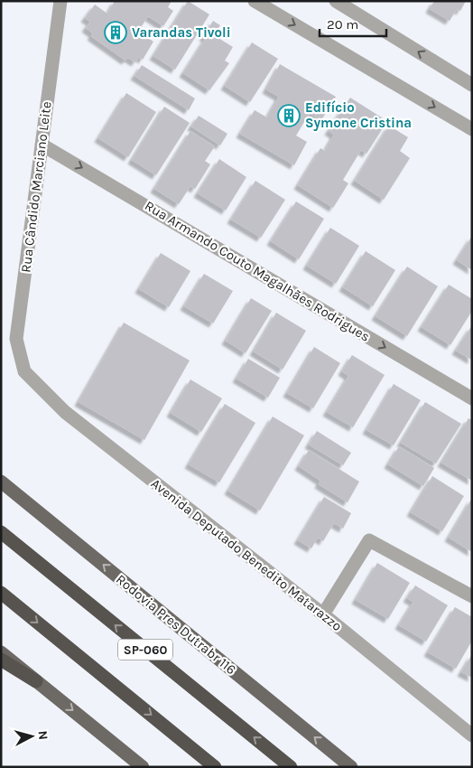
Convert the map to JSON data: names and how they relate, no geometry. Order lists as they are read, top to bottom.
{
  "streets": {
    "highway": ["SP-060"],
    "main road": ["Rodovia Pres Dutrabr 116"],
    "street": ["Rua Cândido Marciano Leite", "Rua Armando Couto Magalhães Rodrigues", "Avenida Deputado Benedito Matarazzo"]
  },
  "crossings": [
    ["Rua Cândido Marciano Leite", "Rua Armando Couto Magalhães Rodrigues"],
    ["Rua Cândido Marciano Leite", "Avenida Deputado Benedito Matarazzo"]
  ],
  "one_way": ["Rua Armando Couto Magalhães Rodrigues", "Rodovia Pres Dutrabr 116"],
  "places": {
    "building": ["Varandas Tivoli", "Edifício Symone Cristina"]
  },
  "scale_bar": "20 m",
  "north": "right"
}
